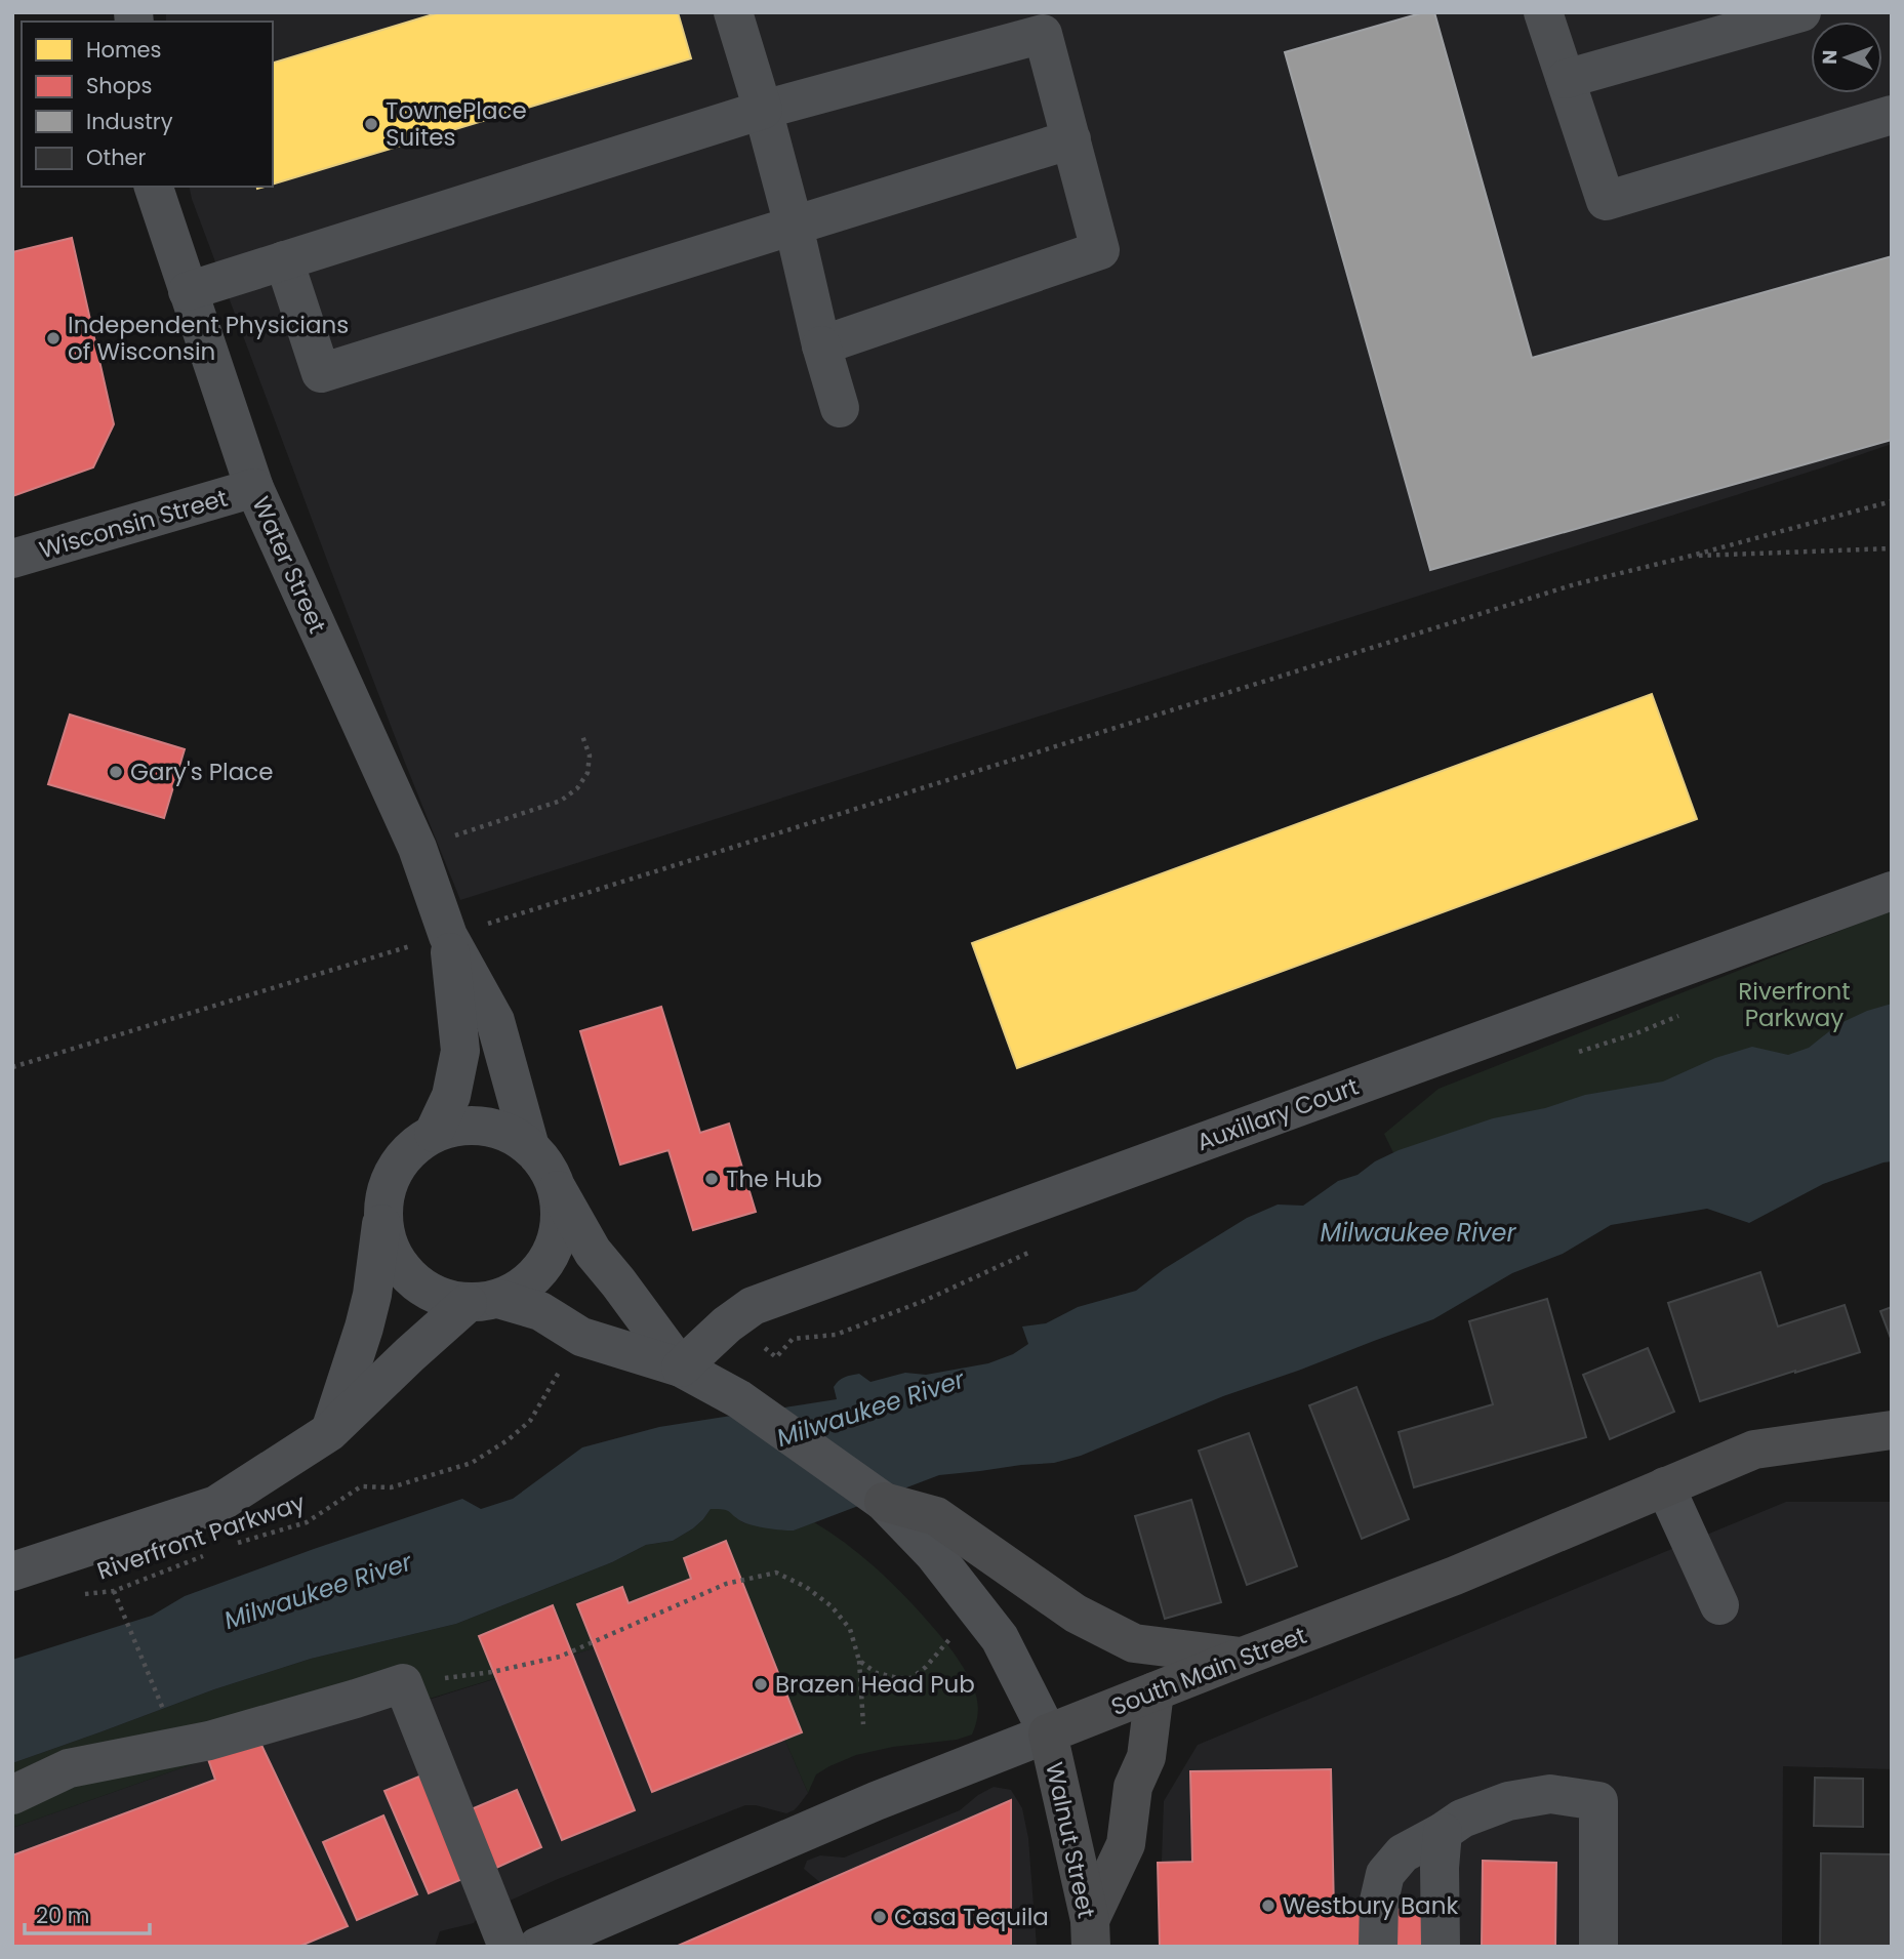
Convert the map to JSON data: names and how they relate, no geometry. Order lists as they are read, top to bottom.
{
  "streets": {
    "main road": ["South Main Street", "Walnut Street"],
    "street": ["Wisconsin Street", "Water Street", "Auxillary Court"],
    "path": ["Riverfront Parkway"]
  },
  "crossings": [
    ["Wisconsin Street", "Water Street"],
    ["South Main Street", "Walnut Street"]
  ],
  "water": ["Milwaukee River"],
  "parks": ["Riverfront Parkway"],
  "places": [
    "TownePlace Suites",
    "Independent Physicians of Wisconsin",
    "Gary's Place",
    "The Hub",
    "Brazen Head Pub",
    "Westbury Bank",
    "Casa Tequila"
  ],
  "legend": [
    "Homes",
    "Shops",
    "Industry",
    "Other"
  ],
  "scale_bar": "20 m",
  "north": "left"
}
